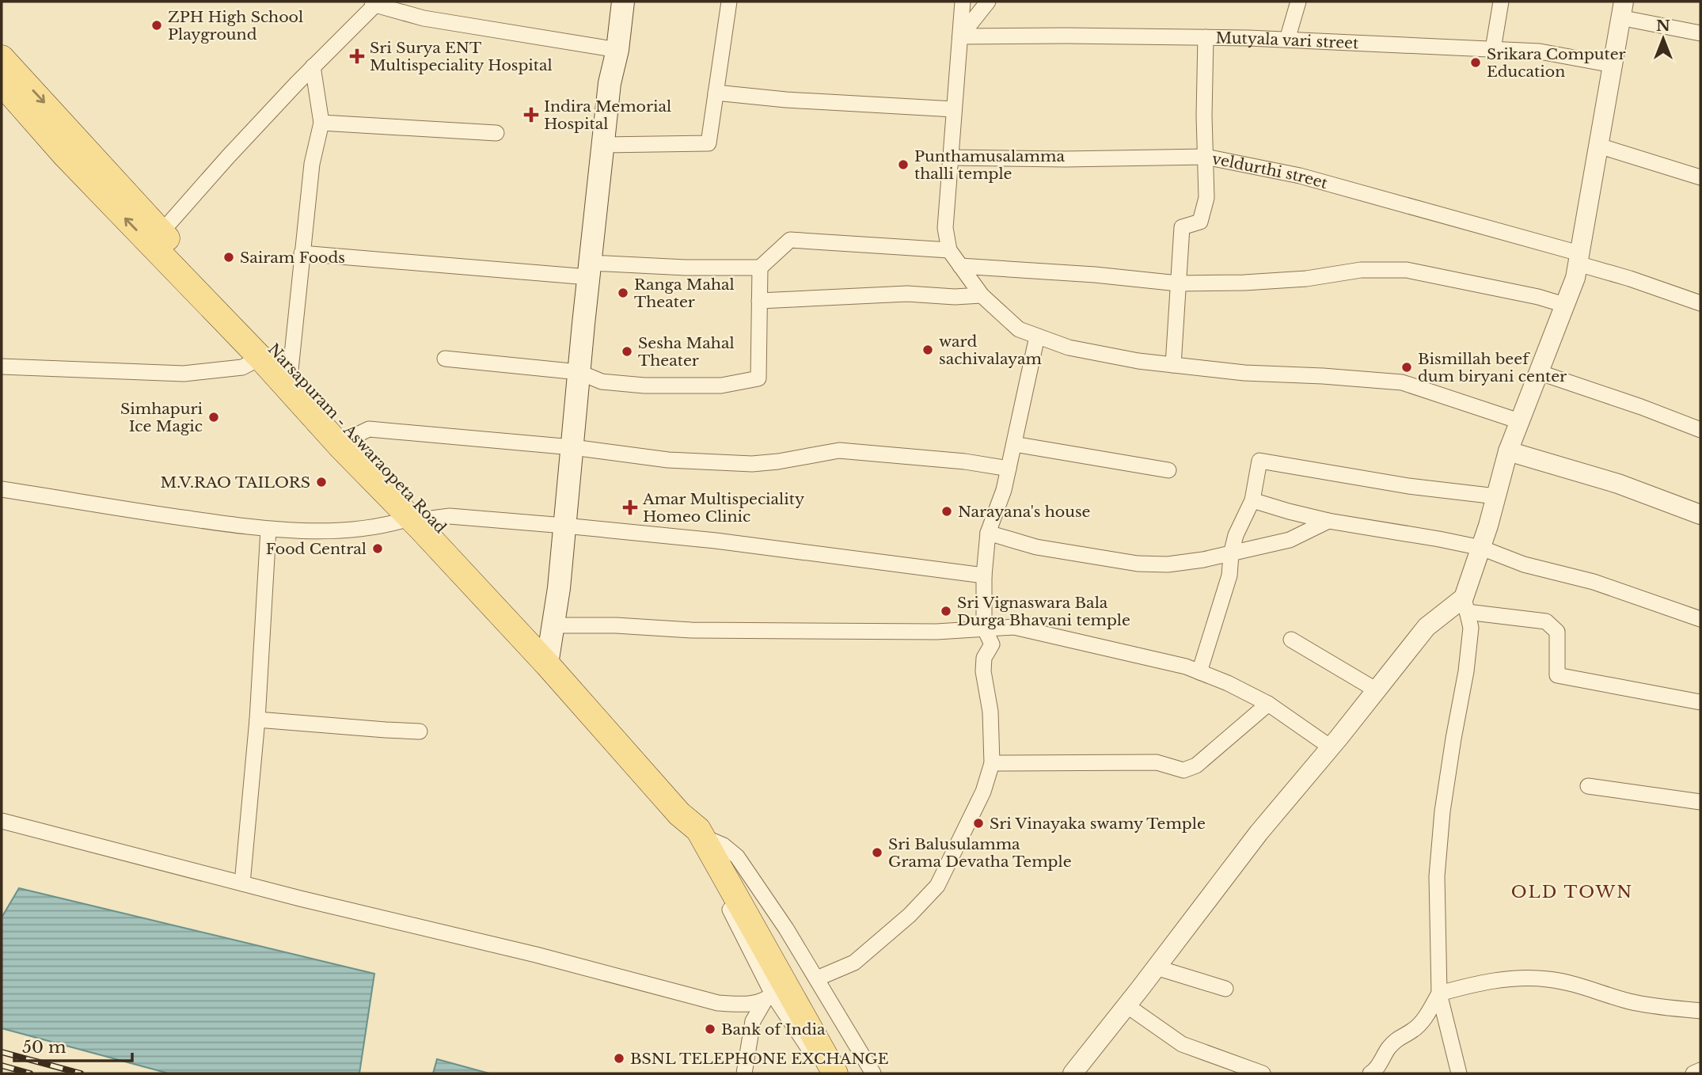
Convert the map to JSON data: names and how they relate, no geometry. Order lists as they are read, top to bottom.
{
  "streets": {
    "main road": ["Narsapuram - Aswaraopeta Road"],
    "street": ["Mutyala vari street", "veldurthi street"]
  },
  "districts": ["OLD TOWN"],
  "places": {
    "other": [
      "ZPH High School Playground",
      "Srikara Computer Education",
      "Punthamusalamma thalli temple",
      "Sairam Foods",
      "Ranga Mahal Theater",
      "ward sachivalayam",
      "Sesha Mahal Theater",
      "Bismillah beef dum biryani center",
      "Simhapuri Ice Magic",
      "M.V.RAO TAILORS",
      "Narayana's house",
      "Food Central",
      "Sri Vignaswara Bala Durga Bhavani temple",
      "Sri Vinayaka swamy Temple",
      "Sri Balusulamma Grama Devatha Temple",
      "Bank of India",
      "BSNL TELEPHONE EXCHANGE"
    ],
    "health": ["Sri Surya ENT Multispeciality Hospital", "Indira Memorial Hospital", "Amar Multispeciality Homeo Clinic"]
  },
  "scale_bar": "50 m",
  "north": "top"
}
